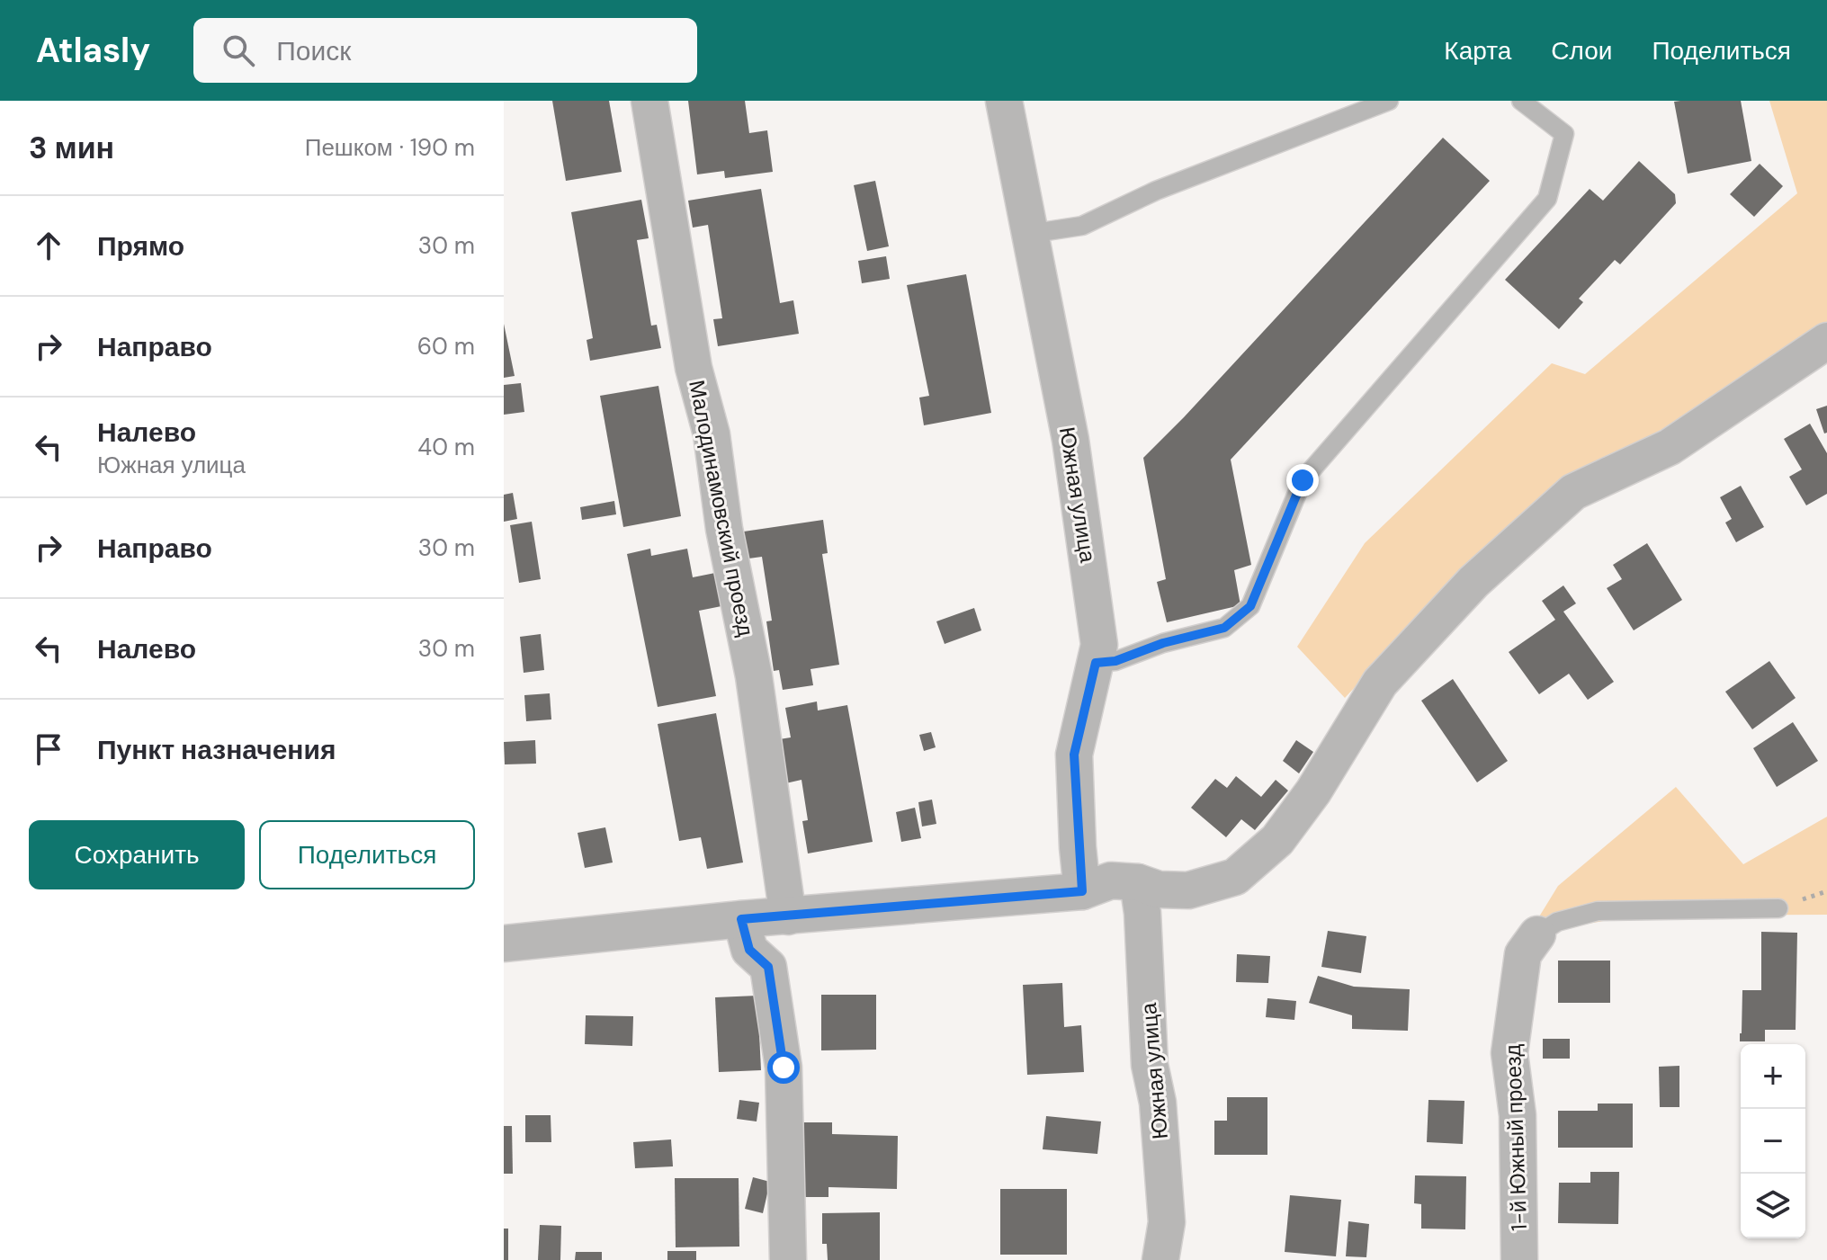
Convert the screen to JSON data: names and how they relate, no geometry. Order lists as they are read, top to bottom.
{
  "streets": {
    "street": ["Южная улица", "Малодинамовский проезд", "1-й Южный проезд"]
  },
  "page": {
    "header": "Atlasly",
    "search": "Поиск",
    "nav": ["Карта", "Слои", "Поделиться"],
    "heading": ["3 мин", "Пешком · 190 m"],
    "list": [
      ["Прямо", "30 m"],
      ["Направо", "60 m"],
      ["Налево", "Южная улица", "40 m"],
      ["Направо", "30 m"],
      ["Налево", "30 m"],
      "Пункт назначения"
    ],
    "buttons": ["Сохранить", "Поделиться"],
    "map_buttons": ["+", "−"]
  }
}
